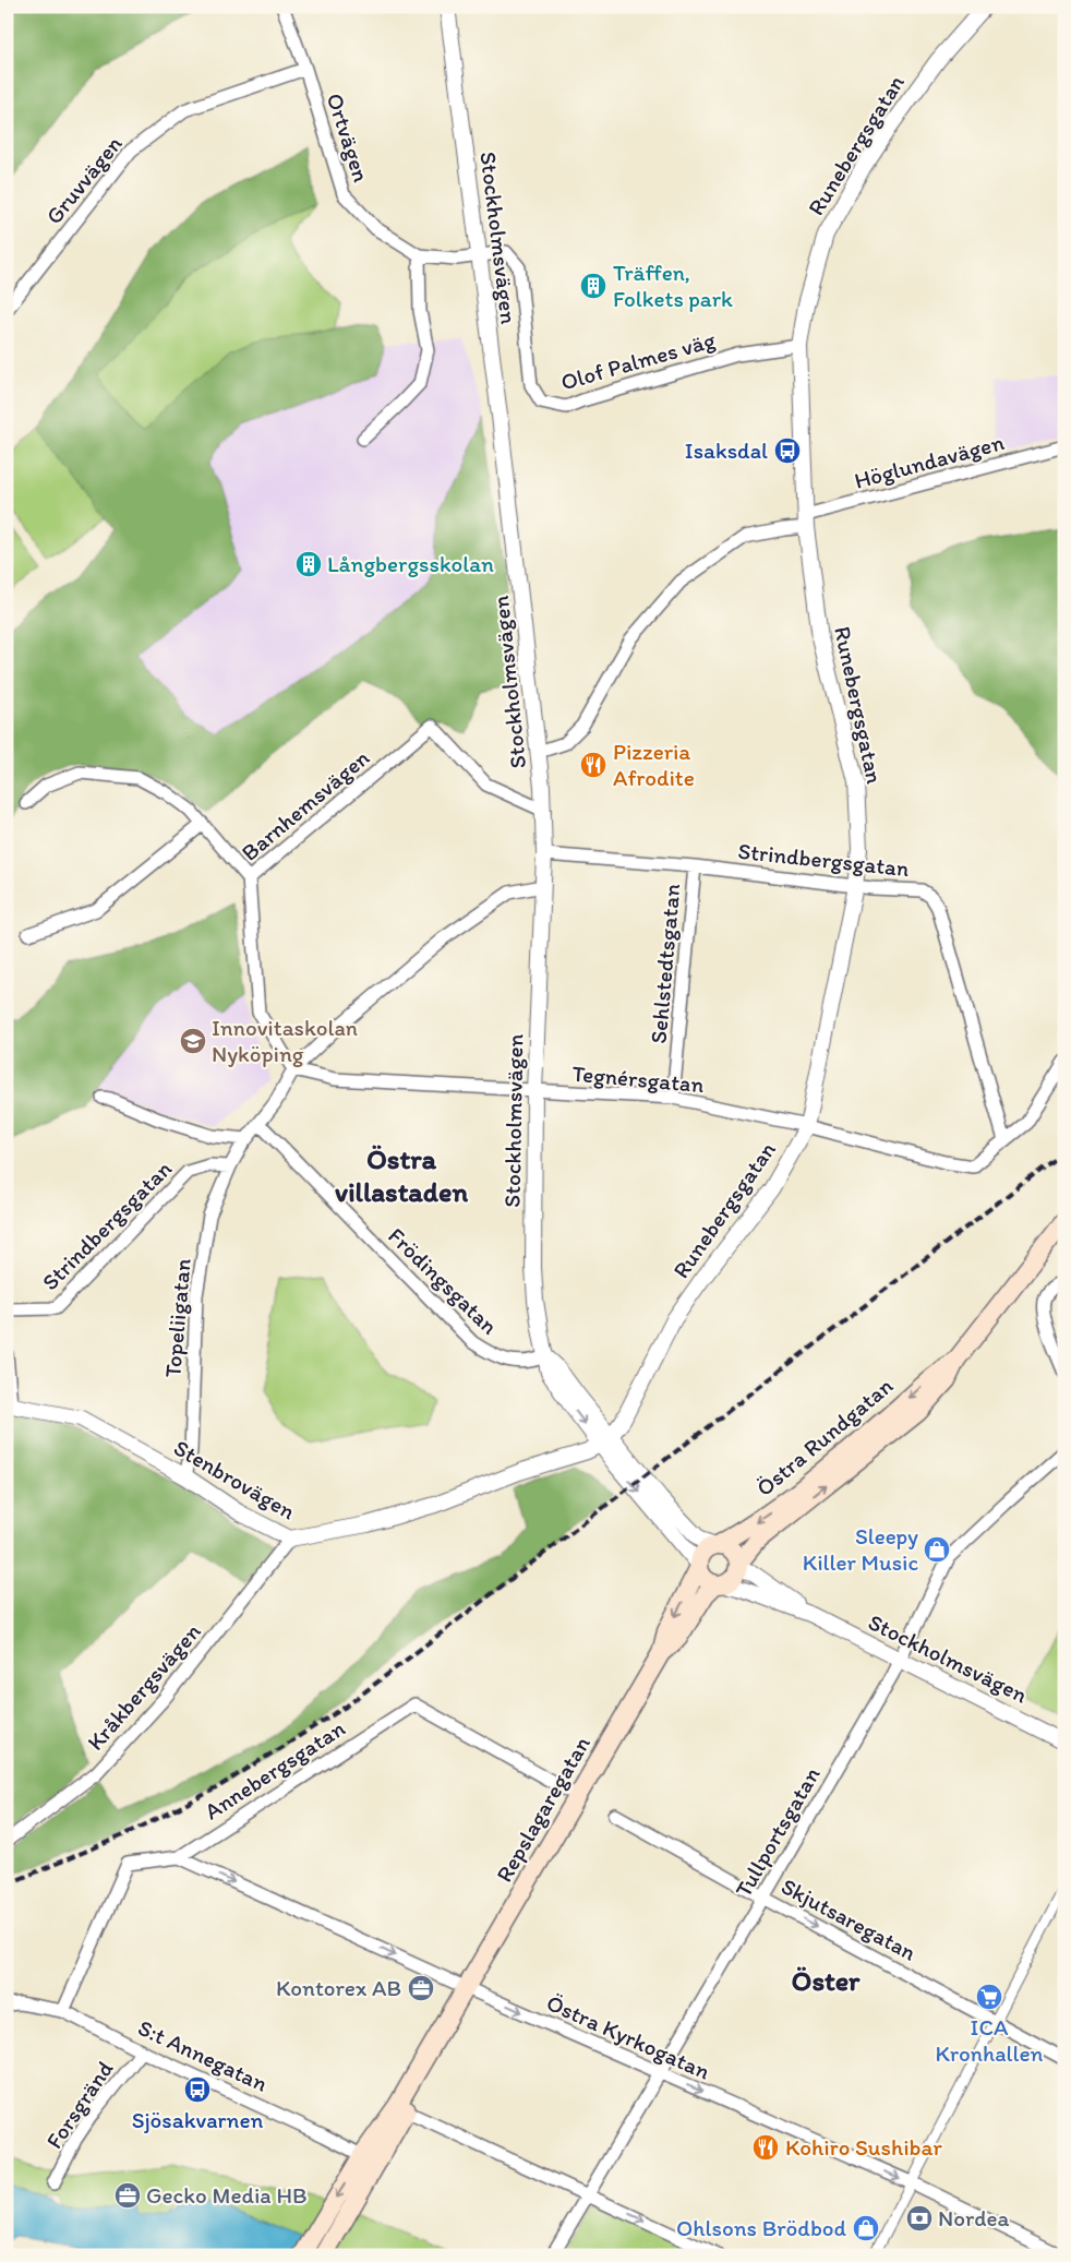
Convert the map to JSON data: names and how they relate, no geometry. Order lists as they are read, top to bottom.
{
  "streets": {
    "main road": ["Östra Rundgatan", "Repslagaregatan"],
    "street": [
      "Ortvägen",
      "Runebergsgatan",
      "Gruvvägen",
      "Stockholmsvägen",
      "Olof Palmes väg",
      "Höglundavägen",
      "Barnhemsvägen",
      "Strindbergsgatan",
      "Sehlstedtsgatan",
      "Tegnérsgatan",
      "Frödingsgatan",
      "Topeliigatan",
      "Stenbrovägen",
      "Kråkbergsvägen",
      "Annebergsgatan",
      "Tullportsgatan",
      "Skjutsaregatan",
      "Östra Kyrkogatan",
      "S:t Annegatan",
      "Forsgränd"
    ]
  },
  "crossings": [
    ["Ortvägen", "Gruvvägen"],
    ["Ortvägen", "Stockholmsvägen"],
    ["Ortvägen", "Olof Palmes väg"],
    ["Runebergsgatan", "Olof Palmes väg"],
    ["Runebergsgatan", "Höglundavägen"],
    ["Runebergsgatan", "Strindbergsgatan"],
    ["Runebergsgatan", "Tegnérsgatan"],
    ["Runebergsgatan", "Stenbrovägen"],
    ["Stockholmsvägen", "Olof Palmes väg"],
    ["Stockholmsvägen", "Höglundavägen"],
    ["Stockholmsvägen", "Barnhemsvägen"],
    ["Stockholmsvägen", "Strindbergsgatan"],
    ["Stockholmsvägen", "Tegnérsgatan"],
    ["Stockholmsvägen", "Frödingsgatan"],
    ["Stockholmsvägen", "Östra Rundgatan"],
    ["Stockholmsvägen", "Repslagaregatan"],
    ["Stockholmsvägen", "Tullportsgatan"],
    ["Barnhemsvägen", "Tegnérsgatan"],
    ["Strindbergsgatan", "Sehlstedtsgatan"],
    ["Strindbergsgatan", "Tegnérsgatan"],
    ["Strindbergsgatan", "Topeliigatan"],
    ["Sehlstedtsgatan", "Tegnérsgatan"],
    ["Topeliigatan", "Stenbrovägen"],
    ["Östra Rundgatan", "Repslagaregatan"],
    ["Stenbrovägen", "Kråkbergsvägen"],
    ["Annebergsgatan", "Repslagaregatan"],
    ["Annebergsgatan", "Östra Kyrkogatan"],
    ["Annebergsgatan", "S:t Annegatan"],
    ["Repslagaregatan", "Östra Kyrkogatan"],
    ["Repslagaregatan", "S:t Annegatan"],
    ["Tullportsgatan", "Skjutsaregatan"],
    ["Tullportsgatan", "Östra Kyrkogatan"],
    ["S:t Annegatan", "Forsgränd"]
  ],
  "one_way": ["Skjutsaregatan", "Östra Kyrkogatan"],
  "districts": ["Östra villastaden", "Öster"],
  "places": {
    "building": ["Träffen, Folkets park", "Långbergsskolan"],
    "bus stop": ["Isaksdal", "Sjösakvarnen"],
    "restaurant": ["Pizzeria Afrodite", "Kohiro Sushibar"],
    "school or university": ["Innovitaskolan Nyköping"],
    "shop": ["Sleepy Killer Music", "Ohlsons Brödbod"],
    "office": ["Kontorex AB", "Gecko Media HB"],
    "supermarket": ["ICA Kronhallen"],
    "bank": ["Nordea"]
  }
}
